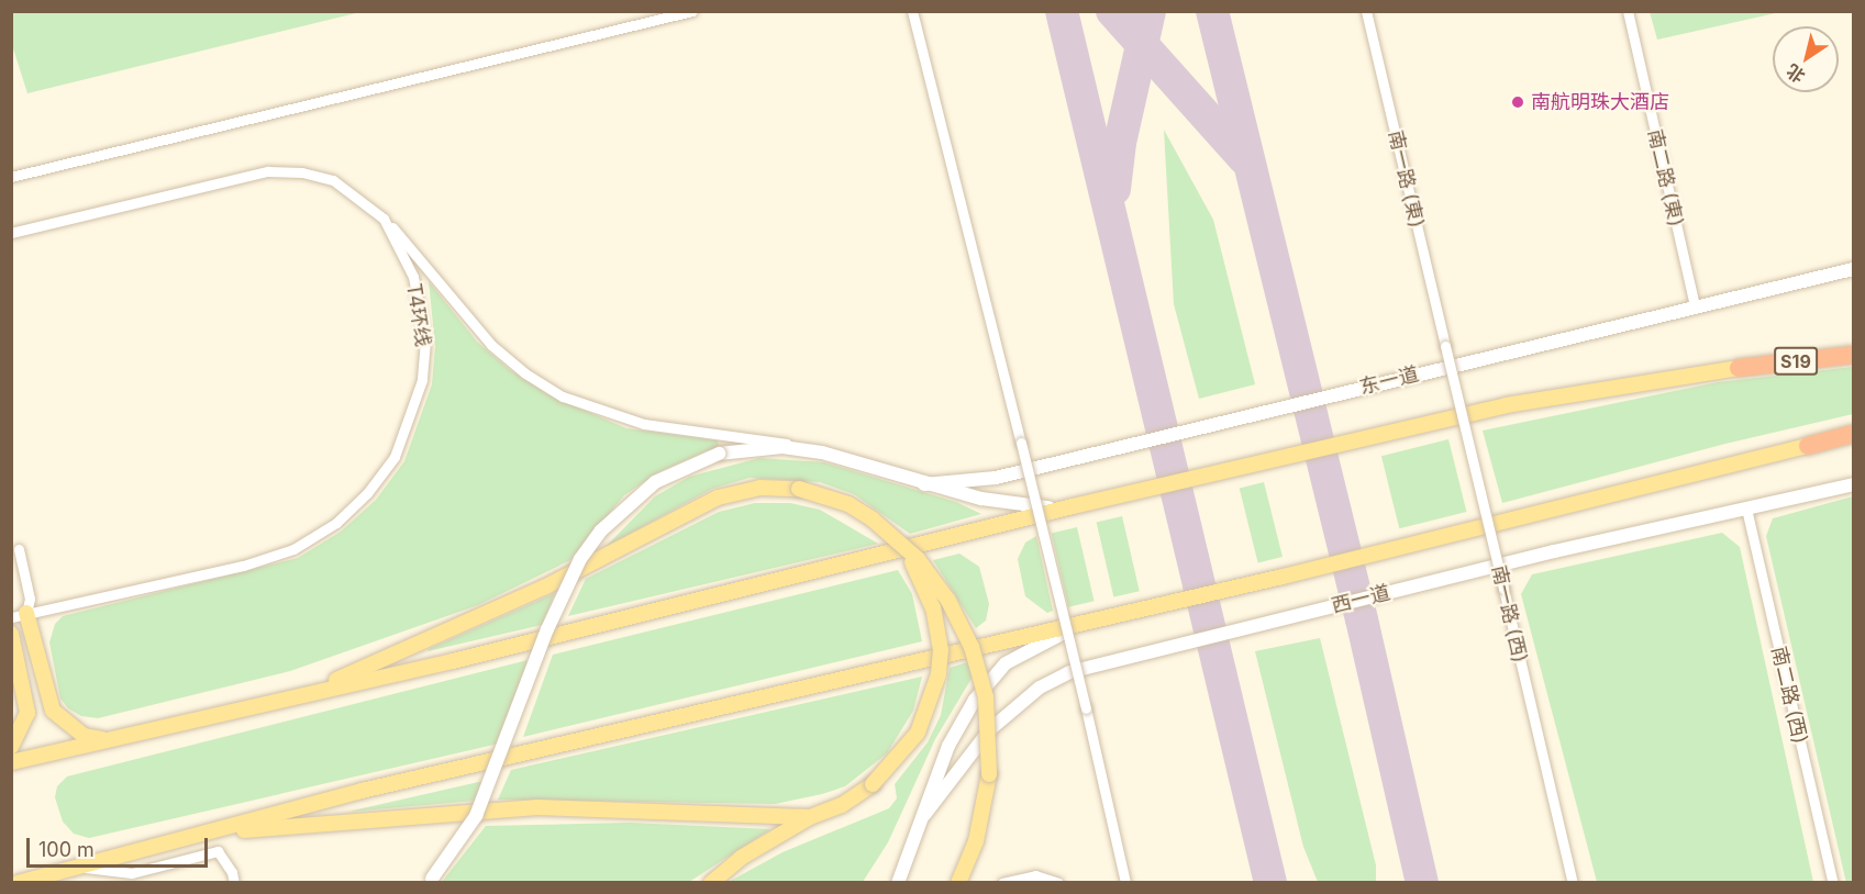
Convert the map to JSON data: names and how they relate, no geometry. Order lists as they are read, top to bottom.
{
  "streets": {
    "highway": ["S19"],
    "street": [
      "南二路 (東)",
      "南一路 (東)",
      "T4环线",
      "东一道",
      "西一道",
      "南一路 (西)",
      "南二路 (西)"
    ]
  },
  "crossings": [
    ["南二路 (東)", "东一道"],
    ["南一路 (東)", "南一路 (西)"],
    ["西一道", "南二路 (西)"]
  ],
  "places": ["南航明珠大酒店"],
  "scale_bar": "100 m",
  "north": "bottom left"
}
